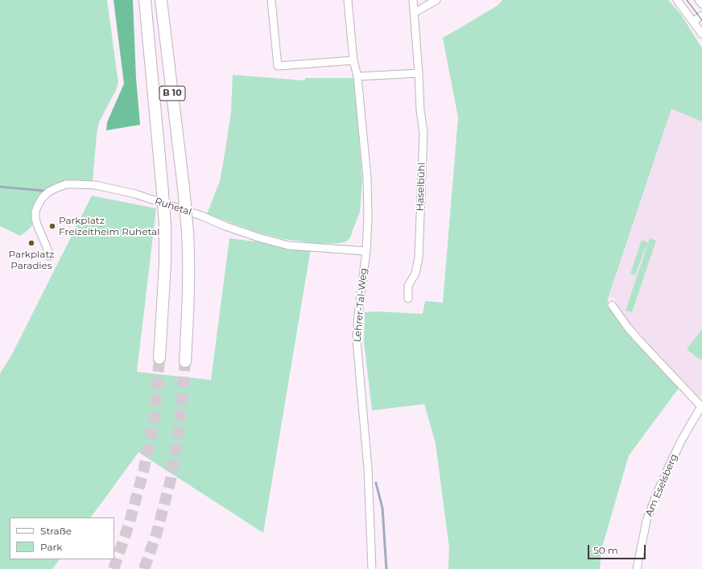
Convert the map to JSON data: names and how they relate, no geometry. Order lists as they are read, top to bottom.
{
  "streets": {
    "highway": ["B 10"],
    "street": [
      "Haselbühl",
      "Ruhetal",
      "Lehrer-Tal-Weg",
      "Am Eselsberg"
    ]
  },
  "crossings": [
    ["Ruhetal", "Lehrer-Tal-Weg"]
  ],
  "places": ["Parkplatz Freizeitheim Ruhetal", "Parkplatz Paradies"],
  "legend": ["Straße", "Park"],
  "scale_bar": "50 m"
}
